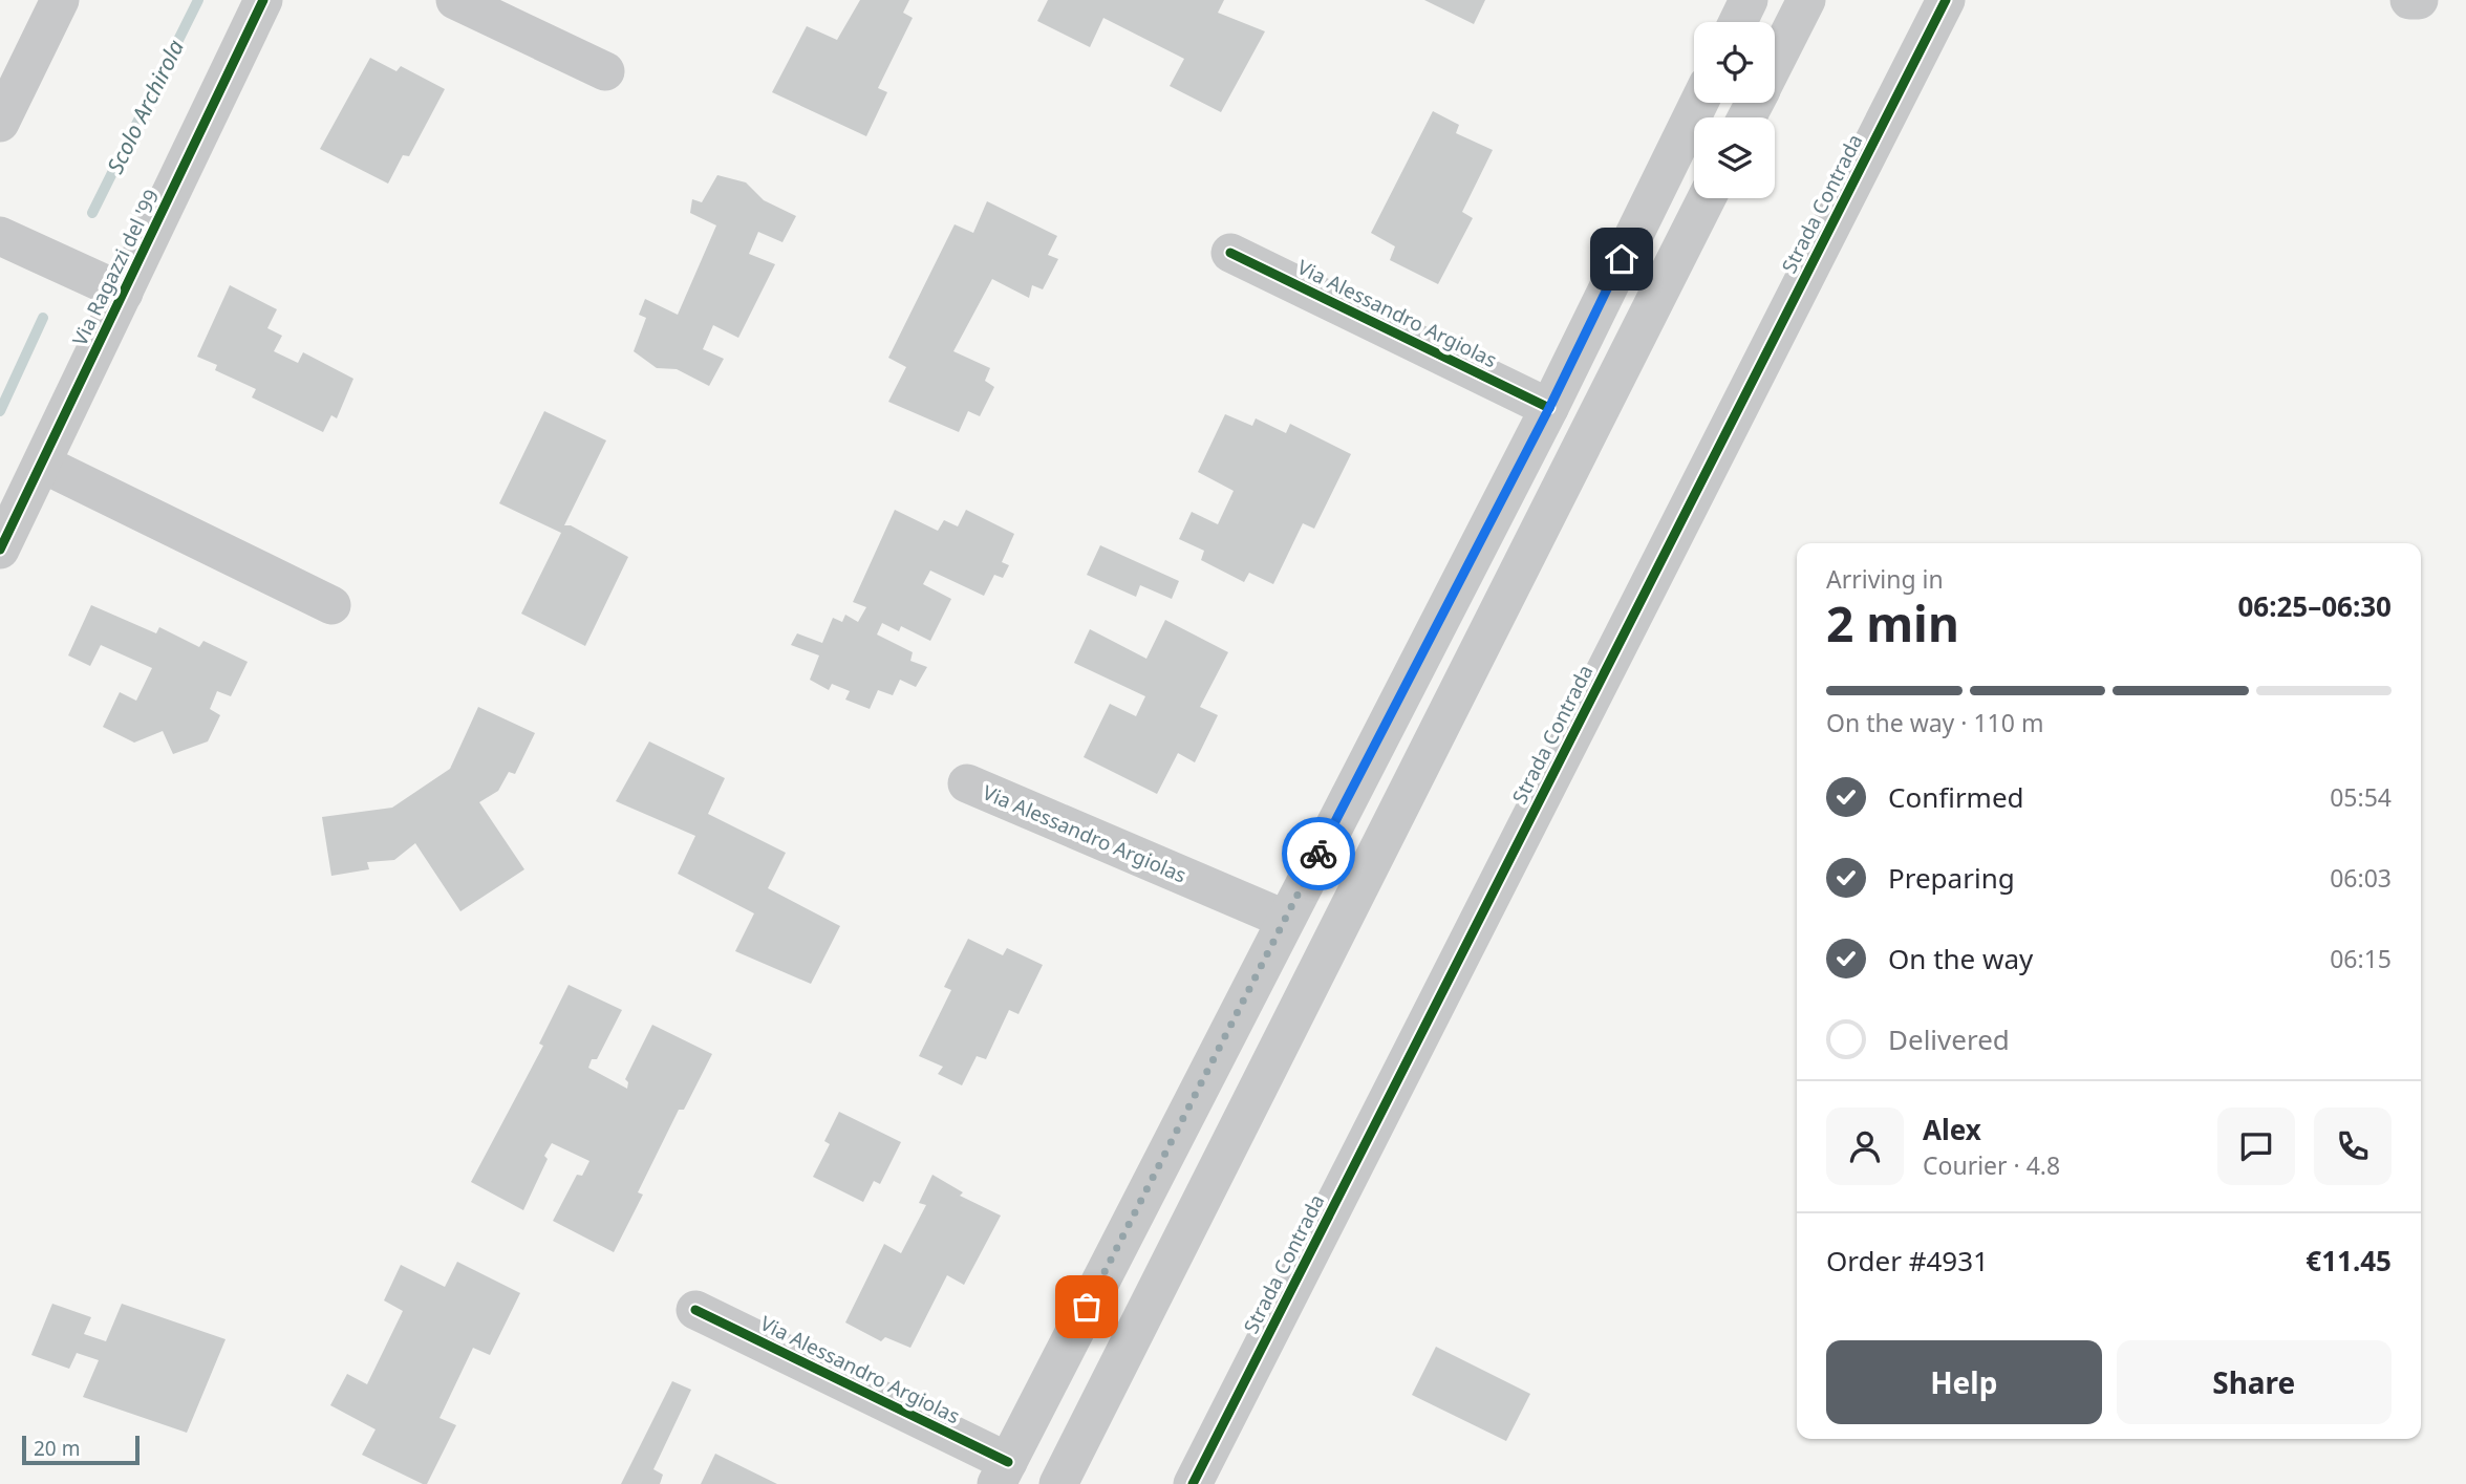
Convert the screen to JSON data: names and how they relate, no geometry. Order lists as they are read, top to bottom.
{
  "streets": {
    "street": ["Strada Contrada", "Via Ragazzi del '99", "Via Alessandro Argiolas"]
  },
  "water": ["Scolo Archirola"],
  "scale_bar": "20 m",
  "page": {
    "heading": ["2 min", "Arriving in", "06:25–06:30"],
    "panel": [
      "Alex",
      "Courier · 4.8",
      "Order #4931",
      "€11.45"
    ],
    "bar": "On the way · 110 m",
    "list": [
      ["Confirmed", "05:54"],
      ["Preparing", "06:03"],
      ["On the way", "06:15"],
      "Delivered"
    ],
    "buttons": ["Help", "Share"],
    "scale": "20 m"
  }
}
